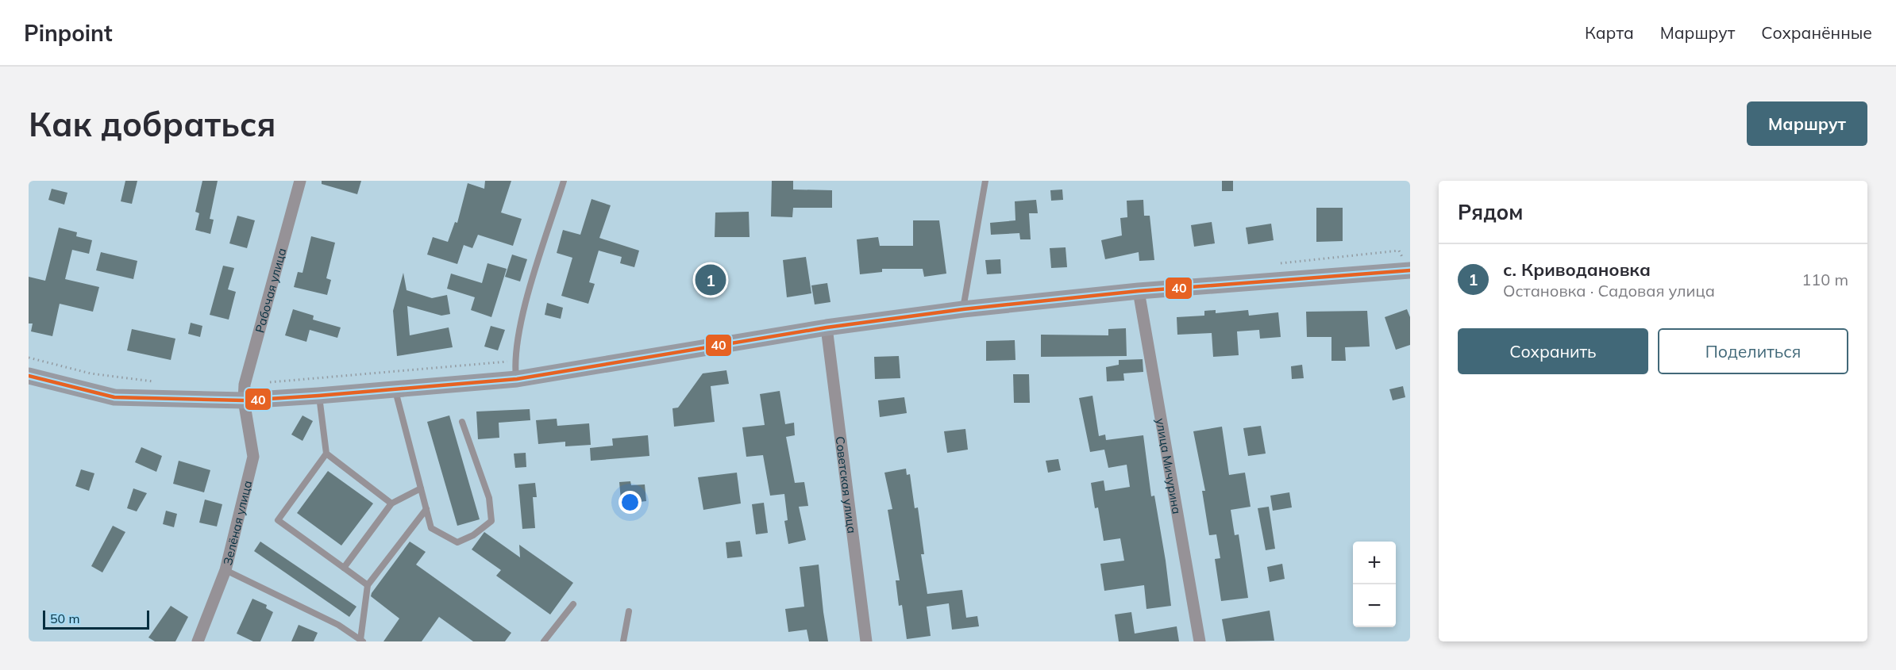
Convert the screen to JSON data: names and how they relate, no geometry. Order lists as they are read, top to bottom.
{
  "streets": {
    "street": [
      "Рабочая улица",
      "улица Мичурина",
      "Советская улица",
      "Зелёная улица"
    ]
  },
  "crossings": [
    ["Рабочая улица", "Зелёная улица"]
  ],
  "lines": ["transit line 40"],
  "scale_bar": "50 m",
  "page": {
    "header": "Pinpoint",
    "nav": ["Карта", "Маршрут", "Сохранённые"],
    "buttons": [
      "Маршрут",
      ["Сохранить", "Поделиться"]
    ],
    "title": "Как добраться",
    "heading": "Рядом",
    "list": [
      {
        "mark": "1",
        "name": "с. Криводановка",
        "note": "Остановка · Садовая улица",
        "value": "110 m"
      }
    ],
    "pins": "1",
    "map_buttons": ["+", "−"],
    "scale": "50 m"
  }
}
